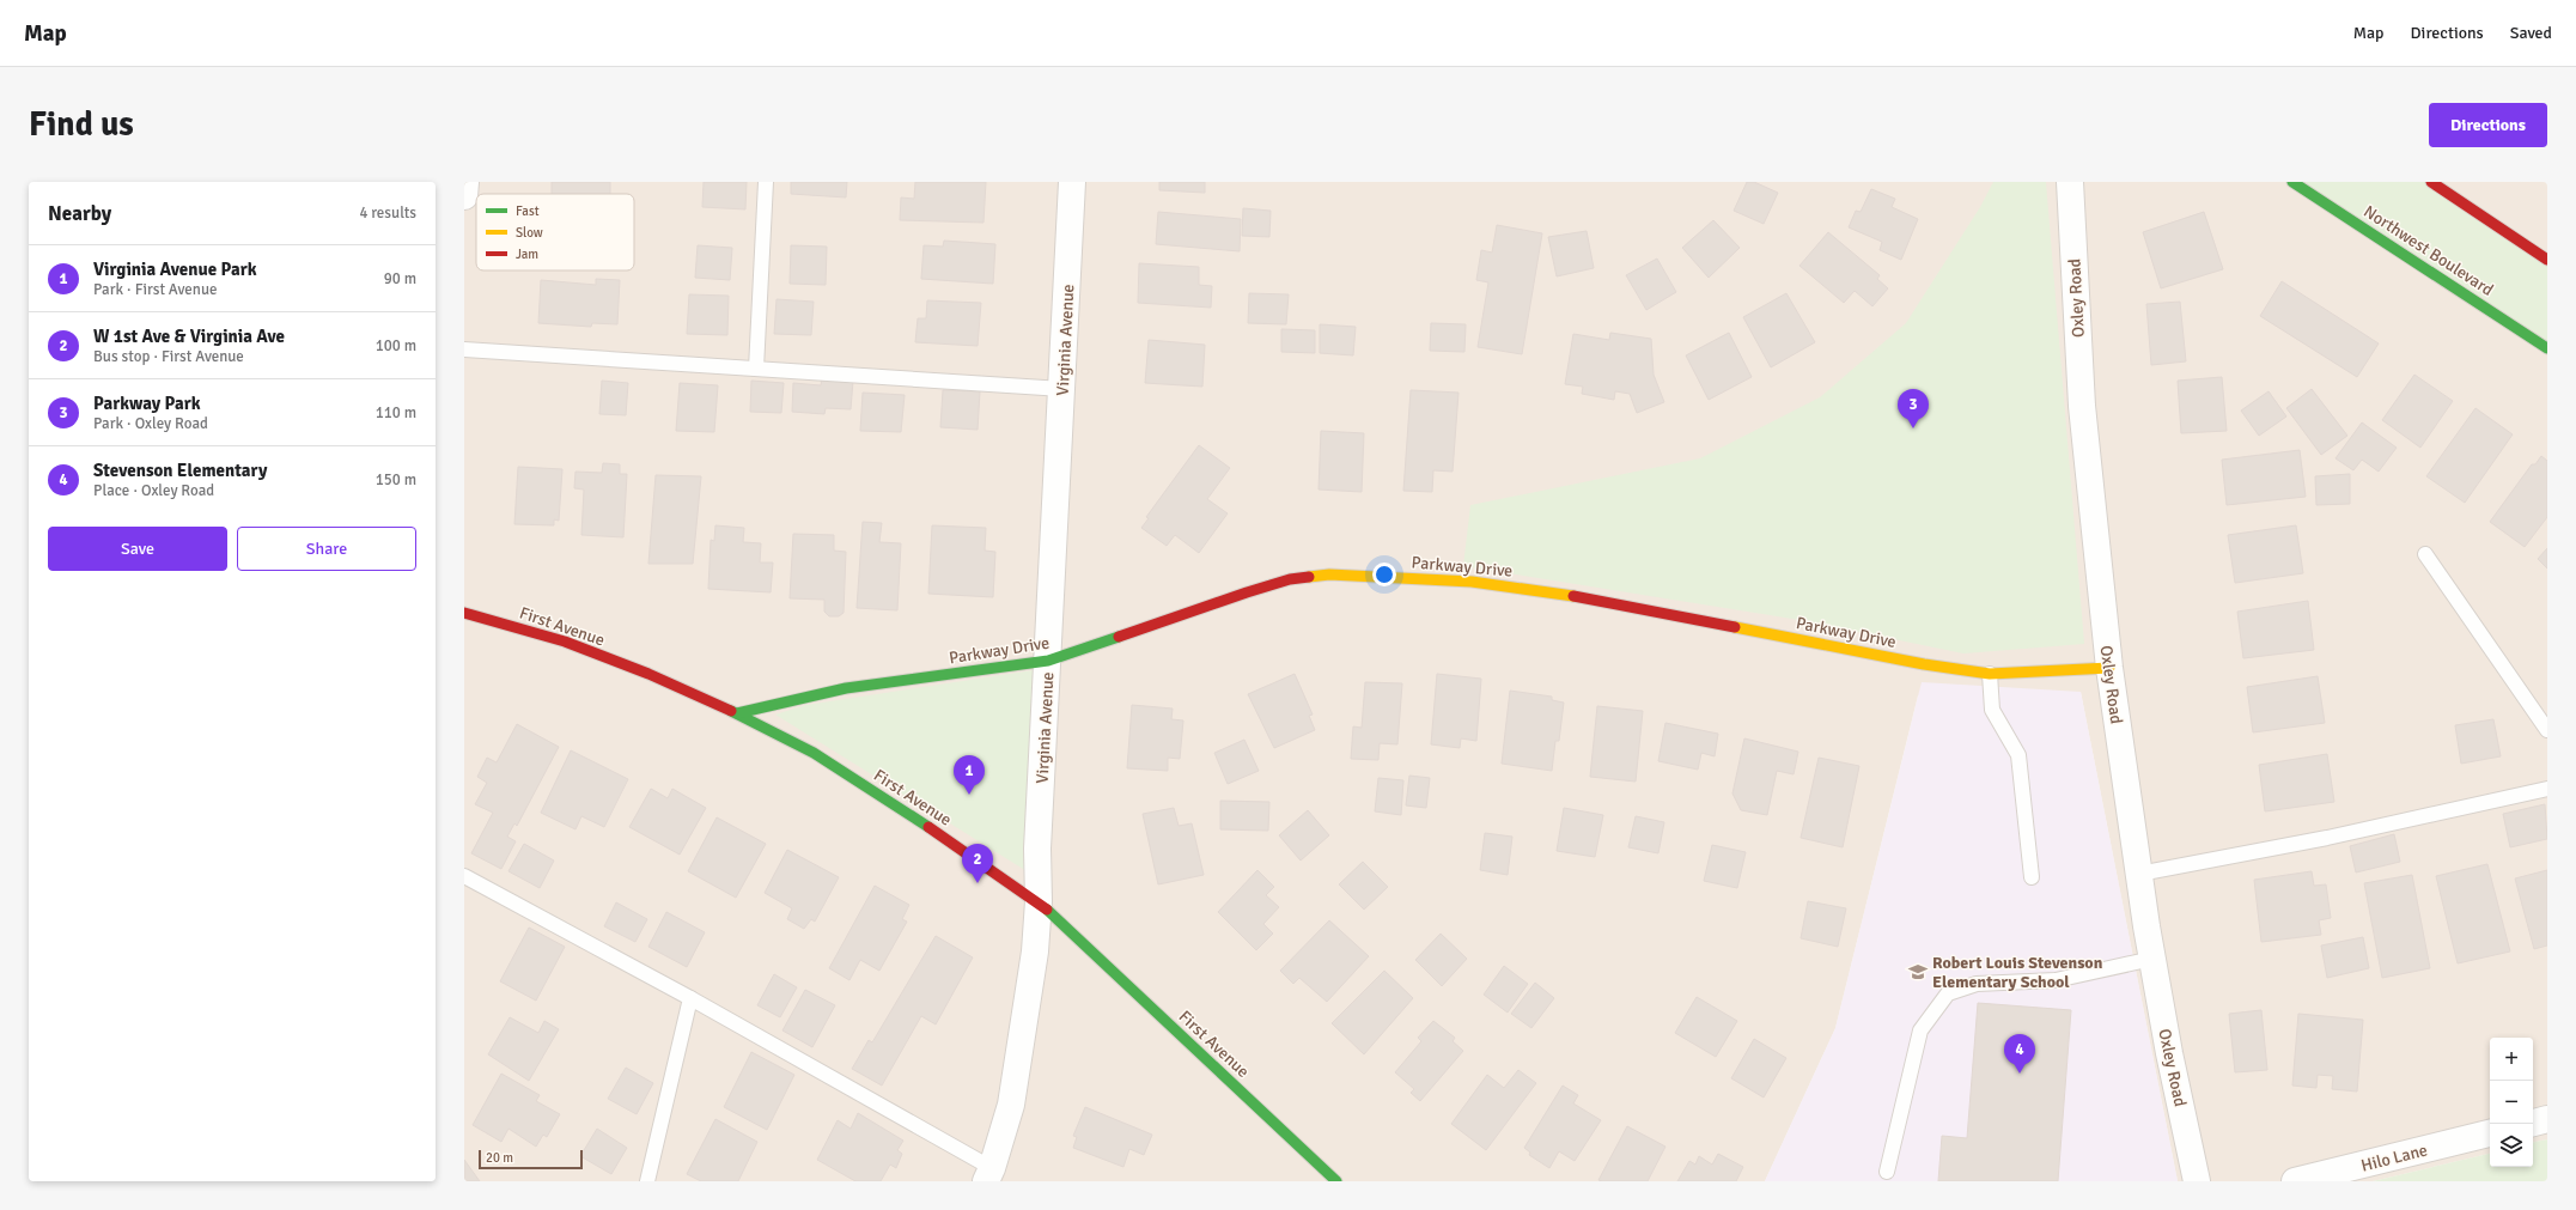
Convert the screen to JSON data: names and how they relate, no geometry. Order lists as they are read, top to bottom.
{
  "streets": {
    "street": [
      "Northwest Boulevard",
      "Oxley Road",
      "Virginia Avenue",
      "Parkway Drive",
      "First Avenue",
      "Hilo Lane"
    ]
  },
  "crossings": [
    ["Oxley Road", "Parkway Drive"],
    ["Virginia Avenue", "Parkway Drive"],
    ["Virginia Avenue", "First Avenue"],
    ["Parkway Drive", "First Avenue"]
  ],
  "places": {
    "school or university": ["Robert Louis Stevenson Elementary School"]
  },
  "legend": ["Fast", "Slow", "Jam"],
  "scale_bar": "20 m",
  "page": {
    "header": "Map",
    "nav": ["Map", "Directions", "Saved"],
    "buttons": [
      "Directions",
      ["Save", "Share"]
    ],
    "title": "Find us",
    "heading": ["Nearby", "4 results"],
    "list": [
      {
        "mark": "1",
        "name": "Virginia Avenue Park",
        "note": "Park · First Avenue",
        "value": "90 m"
      },
      {
        "mark": "2",
        "name": "W 1st Ave & Virginia Ave",
        "note": "Bus stop · First Avenue",
        "value": "100 m"
      },
      {
        "mark": "3",
        "name": "Parkway Park",
        "note": "Park · Oxley Road",
        "value": "110 m"
      },
      {
        "mark": "4",
        "name": "Stevenson Elementary",
        "note": "Place · Oxley Road",
        "value": "150 m"
      }
    ],
    "pins": [
      "3",
      "1",
      "2",
      "4"
    ],
    "map_buttons": ["+", "−"],
    "scale": "20 m"
  }
}
